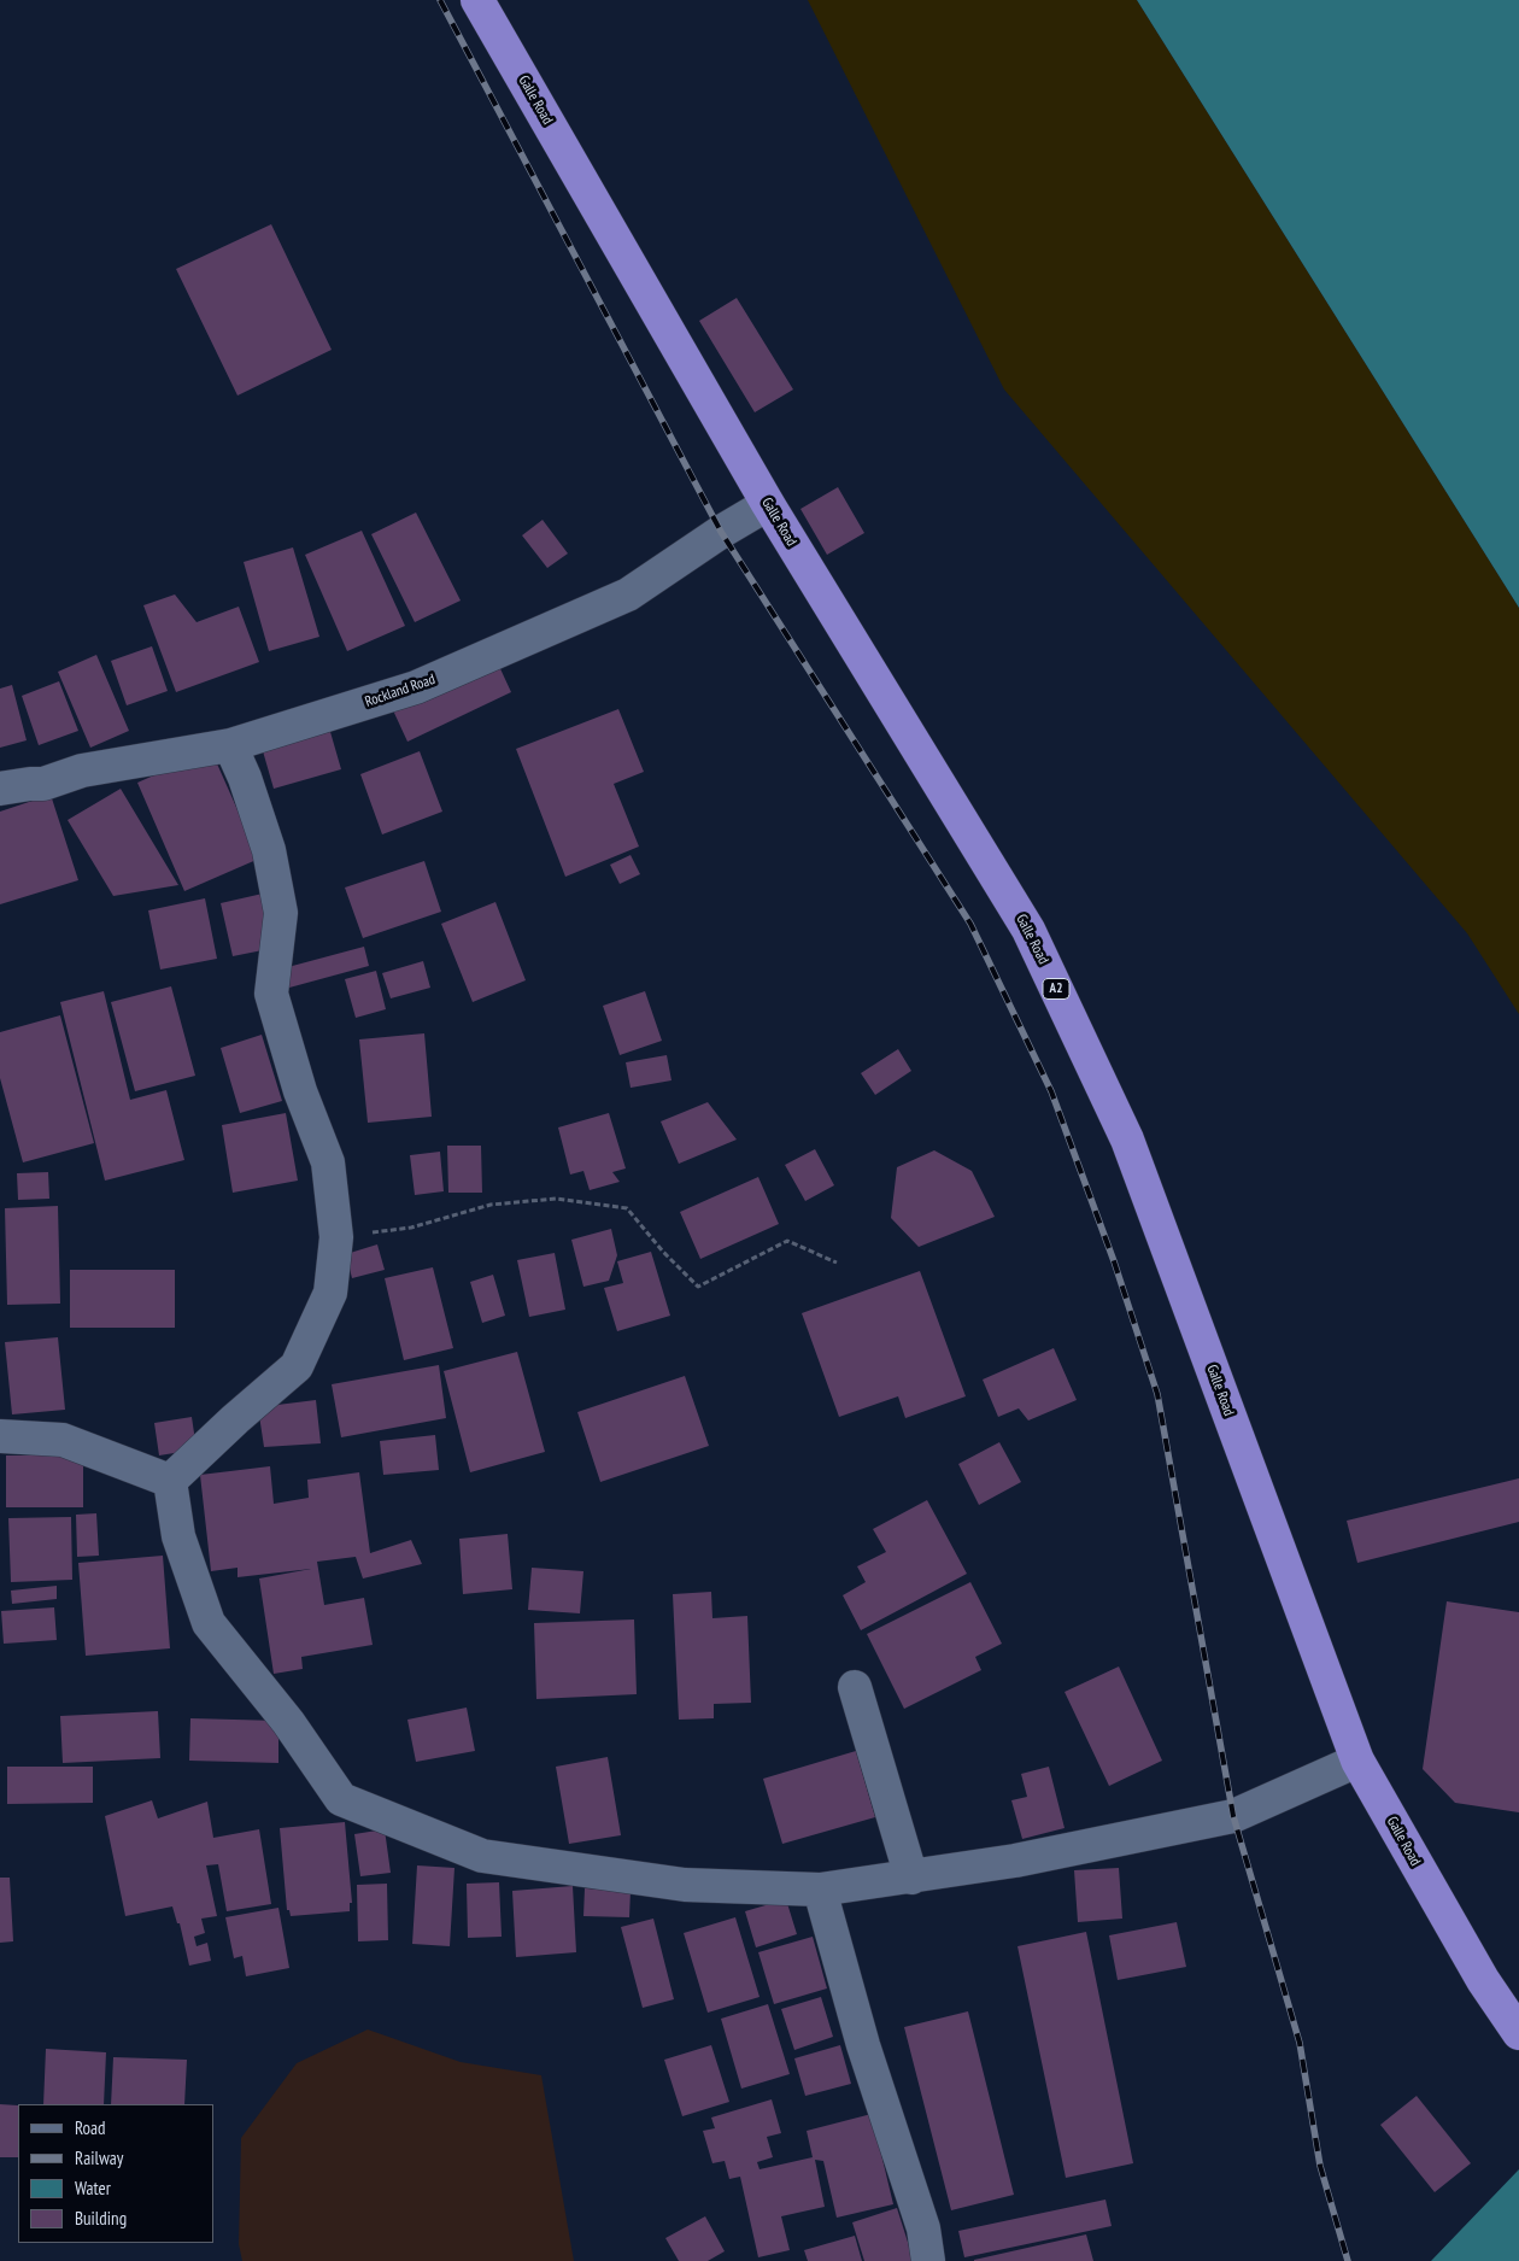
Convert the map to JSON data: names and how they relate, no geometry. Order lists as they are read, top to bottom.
{
  "streets": {
    "highway": ["Galle Road", "A2"],
    "street": ["Rockland Road"]
  },
  "crossings": [
    ["Galle Road", "Rockland Road"]
  ],
  "legend": [
    "Road",
    "Railway",
    "Water",
    "Building"
  ]
}
